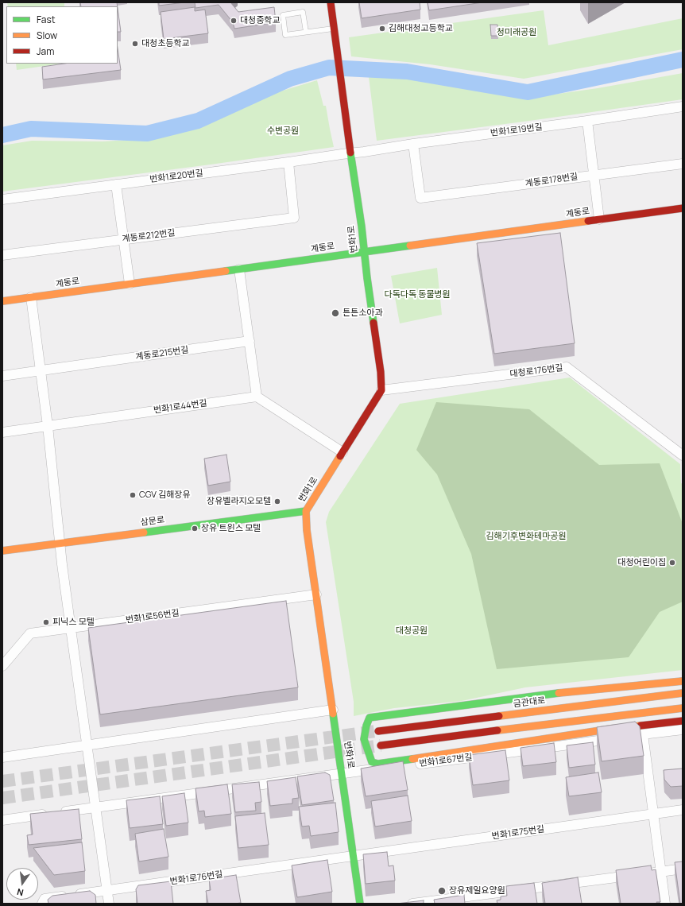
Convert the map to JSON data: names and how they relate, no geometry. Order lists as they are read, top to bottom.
{
  "streets": {
    "street": [
      "번화1로19번길",
      "번화1로20번길",
      "계동로178번길",
      "계동로",
      "계동로212번길",
      "번화1로",
      "계동로215번길",
      "대청로176번길",
      "번화1로44번길",
      "삼문로",
      "번화1로56번길",
      "금관대로",
      "번화1로67번길",
      "번화1로75번길",
      "번화1로76번길"
    ]
  },
  "crossings": [
    ["번화1로19번길", "번화1로20번길"],
    ["번화1로19번길", "계동로178번길"],
    ["번화1로19번길", "번화1로"],
    ["번화1로20번길", "계동로212번길"],
    ["번화1로20번길", "번화1로"],
    ["계동로", "번화1로"],
    ["번화1로", "대청로176번길"],
    ["번화1로", "삼문로"],
    ["번화1로", "번화1로56번길"],
    ["번화1로", "번화1로67번길"],
    ["번화1로", "번화1로75번길"],
    ["번화1로", "번화1로76번길"],
    ["번화1로75번길", "번화1로76번길"]
  ],
  "parks": [
    "청미래공원",
    "수변공원",
    "다독다독 동물병원",
    "김해기후변화테마공원",
    "대청공원"
  ],
  "places": [
    "대청중학교",
    "김해대청고등학교",
    "대청초등학교",
    "튼튼소아과",
    "CGV 김해장유",
    "장유벨라지오모텔",
    "장유 트윈스 모텔",
    "대청어린이집",
    "피닉스 모텔",
    "장유제일요양원"
  ],
  "legend": ["Fast", "Slow", "Jam"],
  "north": "bottom"
}
